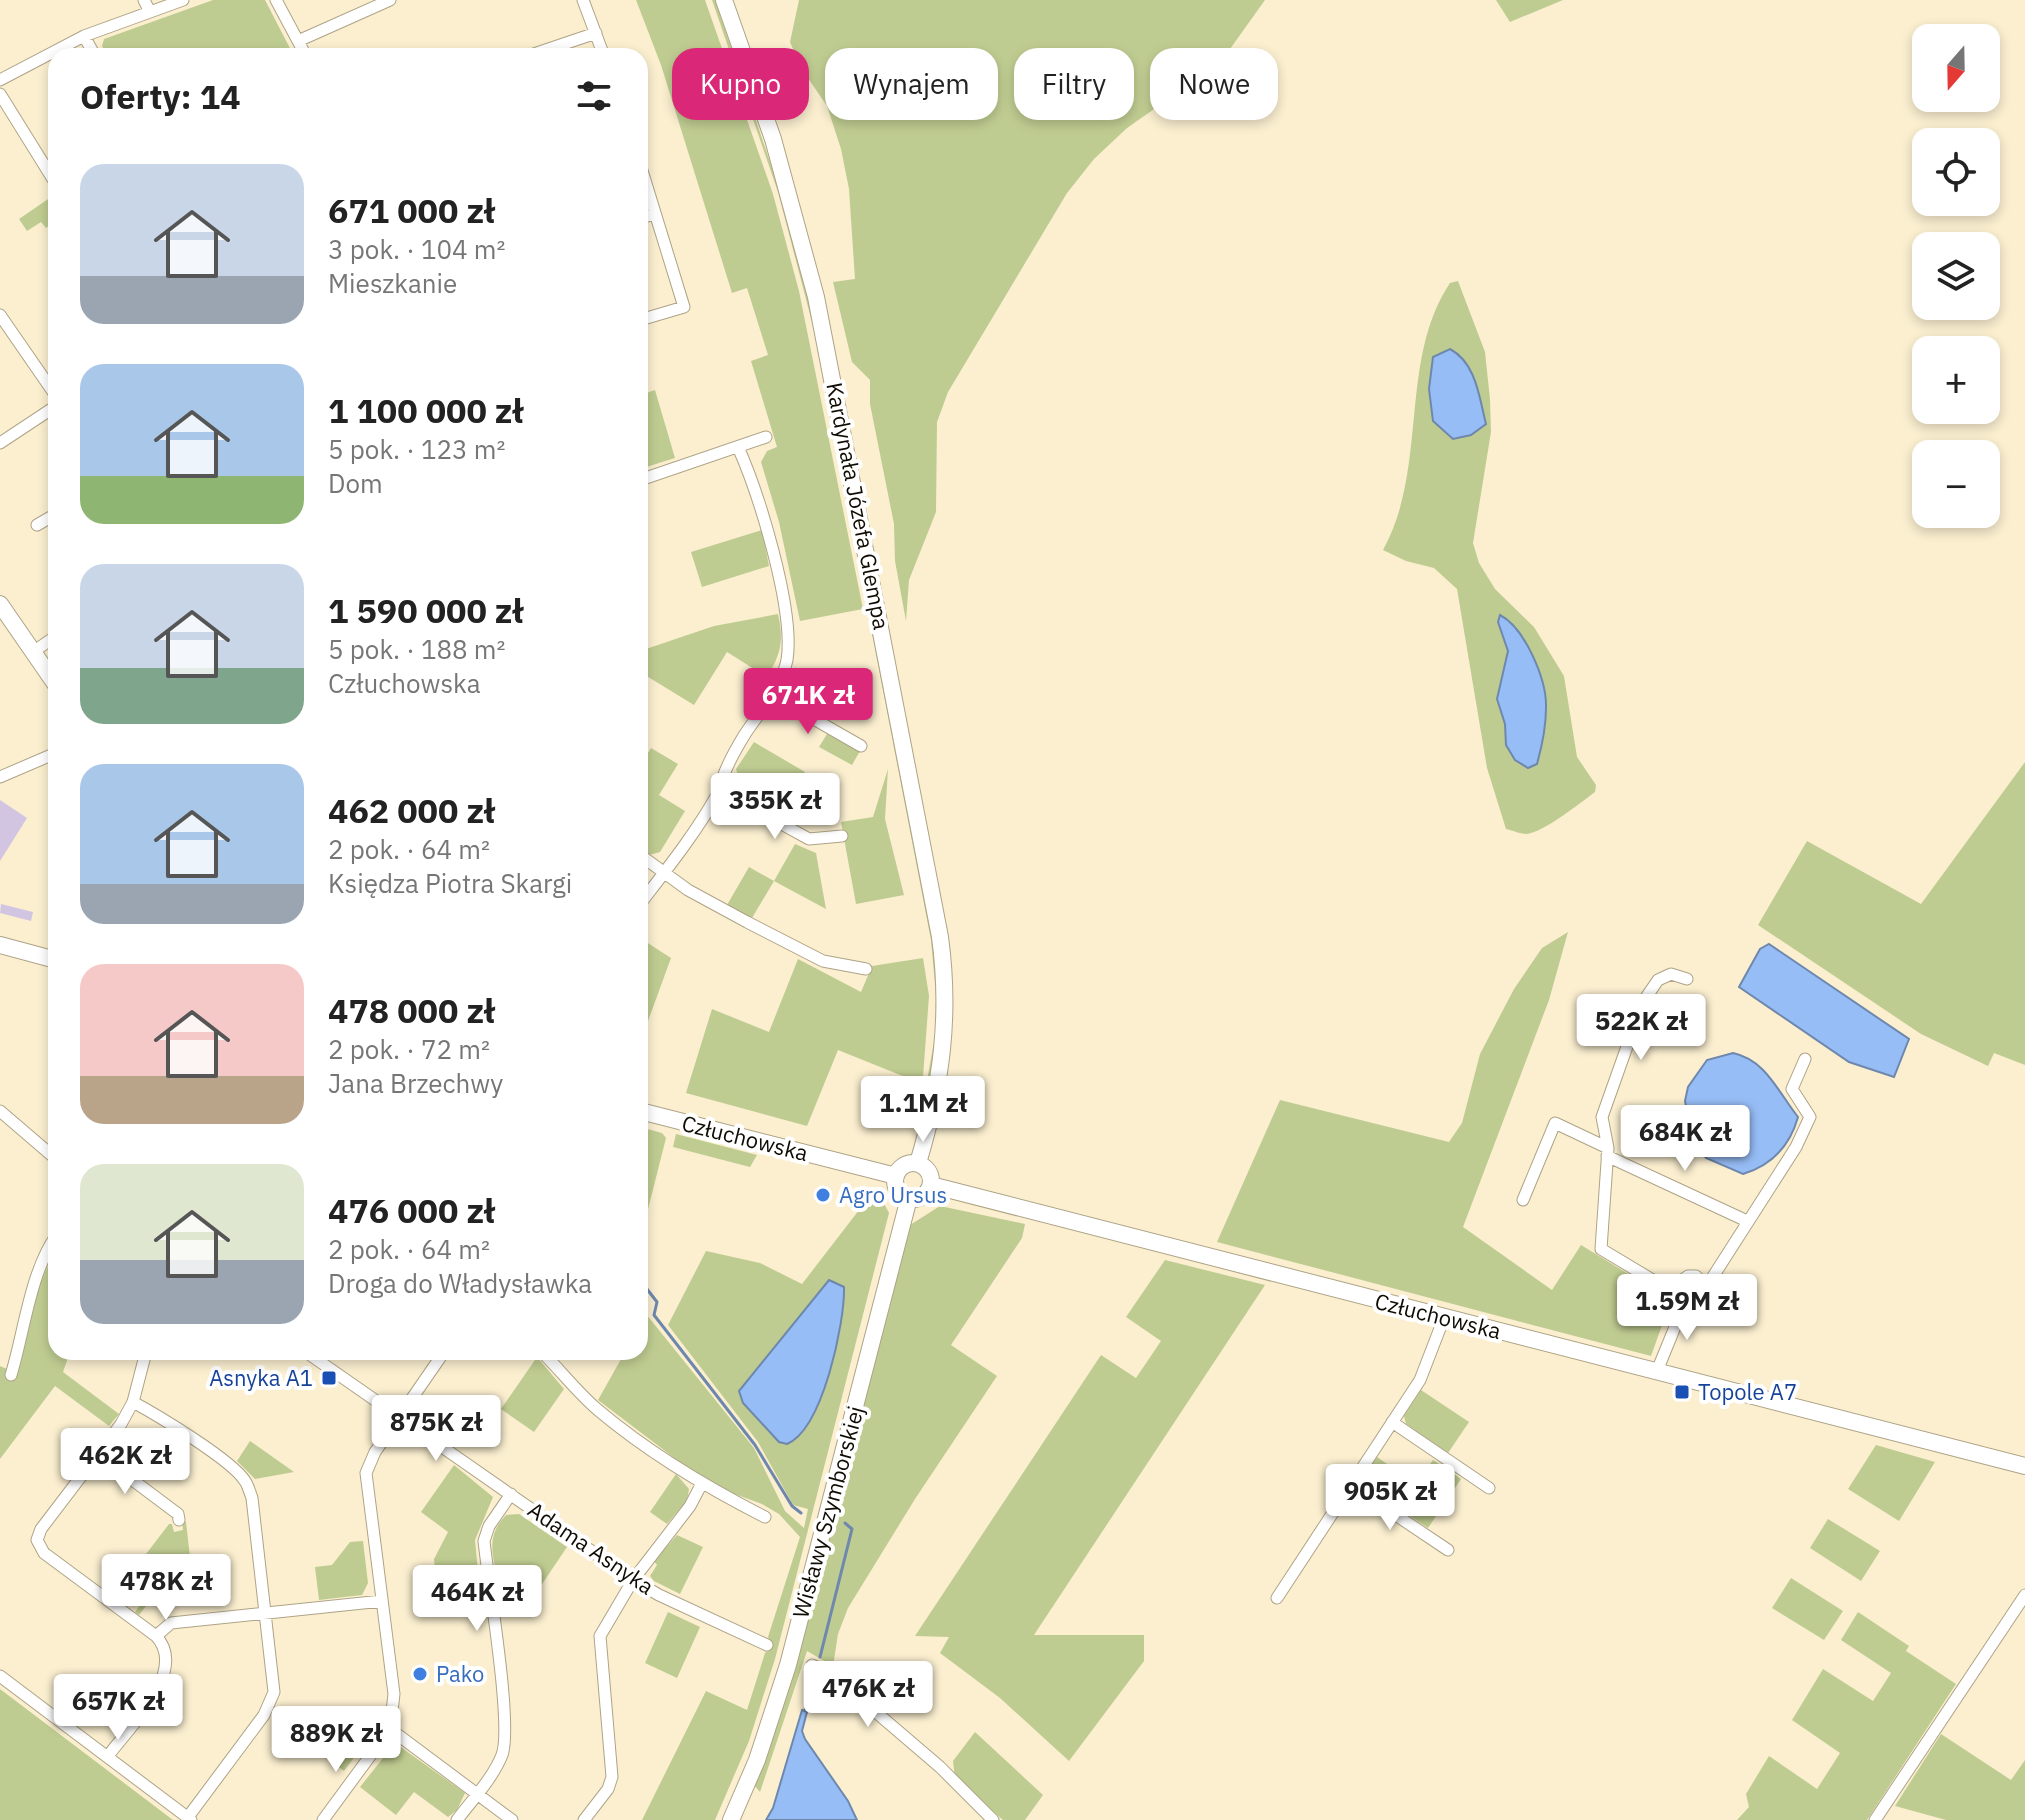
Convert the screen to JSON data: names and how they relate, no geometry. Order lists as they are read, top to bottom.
{
  "streets": {
    "main road": ["Kardynała Józefa Glempa", "Człuchowska", "Wisławy Szymborskiej"],
    "street": ["Adama Asnyka"]
  },
  "crossings": [
    ["Kardynała Józefa Glempa", "Człuchowska"],
    ["Kardynała Józefa Glempa", "Wisławy Szymborskiej"],
    ["Człuchowska", "Wisławy Szymborskiej"]
  ],
  "places": {
    "other": ["Agro Ursus", "Pako"],
    "transit": ["Asnyka A1", "Topole A7"]
  },
  "north": "bottom",
  "page": {
    "map_buttons": ["+", "−"],
    "chip": [
      "Kupno",
      "Wynajem",
      "Filtry",
      "Nowe"
    ],
    "heading": "Oferty: 14",
    "list": [
      {
        "name": "671 000 zł",
        "note": "3 pok. · 104 m² · Mieszkanie"
      },
      {
        "name": "1 100 000 zł",
        "note": "5 pok. · 123 m² · Dom"
      },
      {
        "name": "1 590 000 zł",
        "note": "5 pok. · 188 m² · Człuchowska"
      },
      {
        "name": "462 000 zł",
        "note": "2 pok. · 64 m² · Księdza Piotra Skargi"
      },
      {
        "name": "478 000 zł",
        "note": "2 pok. · 72 m² · Jana Brzechwy"
      },
      {
        "name": "476 000 zł",
        "note": "2 pok. · 64 m² · Droga do Władysławka"
      }
    ],
    "price": [
      "671K zł",
      "355K zł",
      "522K zł",
      "1.1M zł",
      "684K zł",
      "1.59M zł",
      "875K zł",
      "462K zł",
      "905K zł",
      "478K zł",
      "464K zł",
      "476K zł",
      "657K zł",
      "889K zł"
    ]
  }
}
